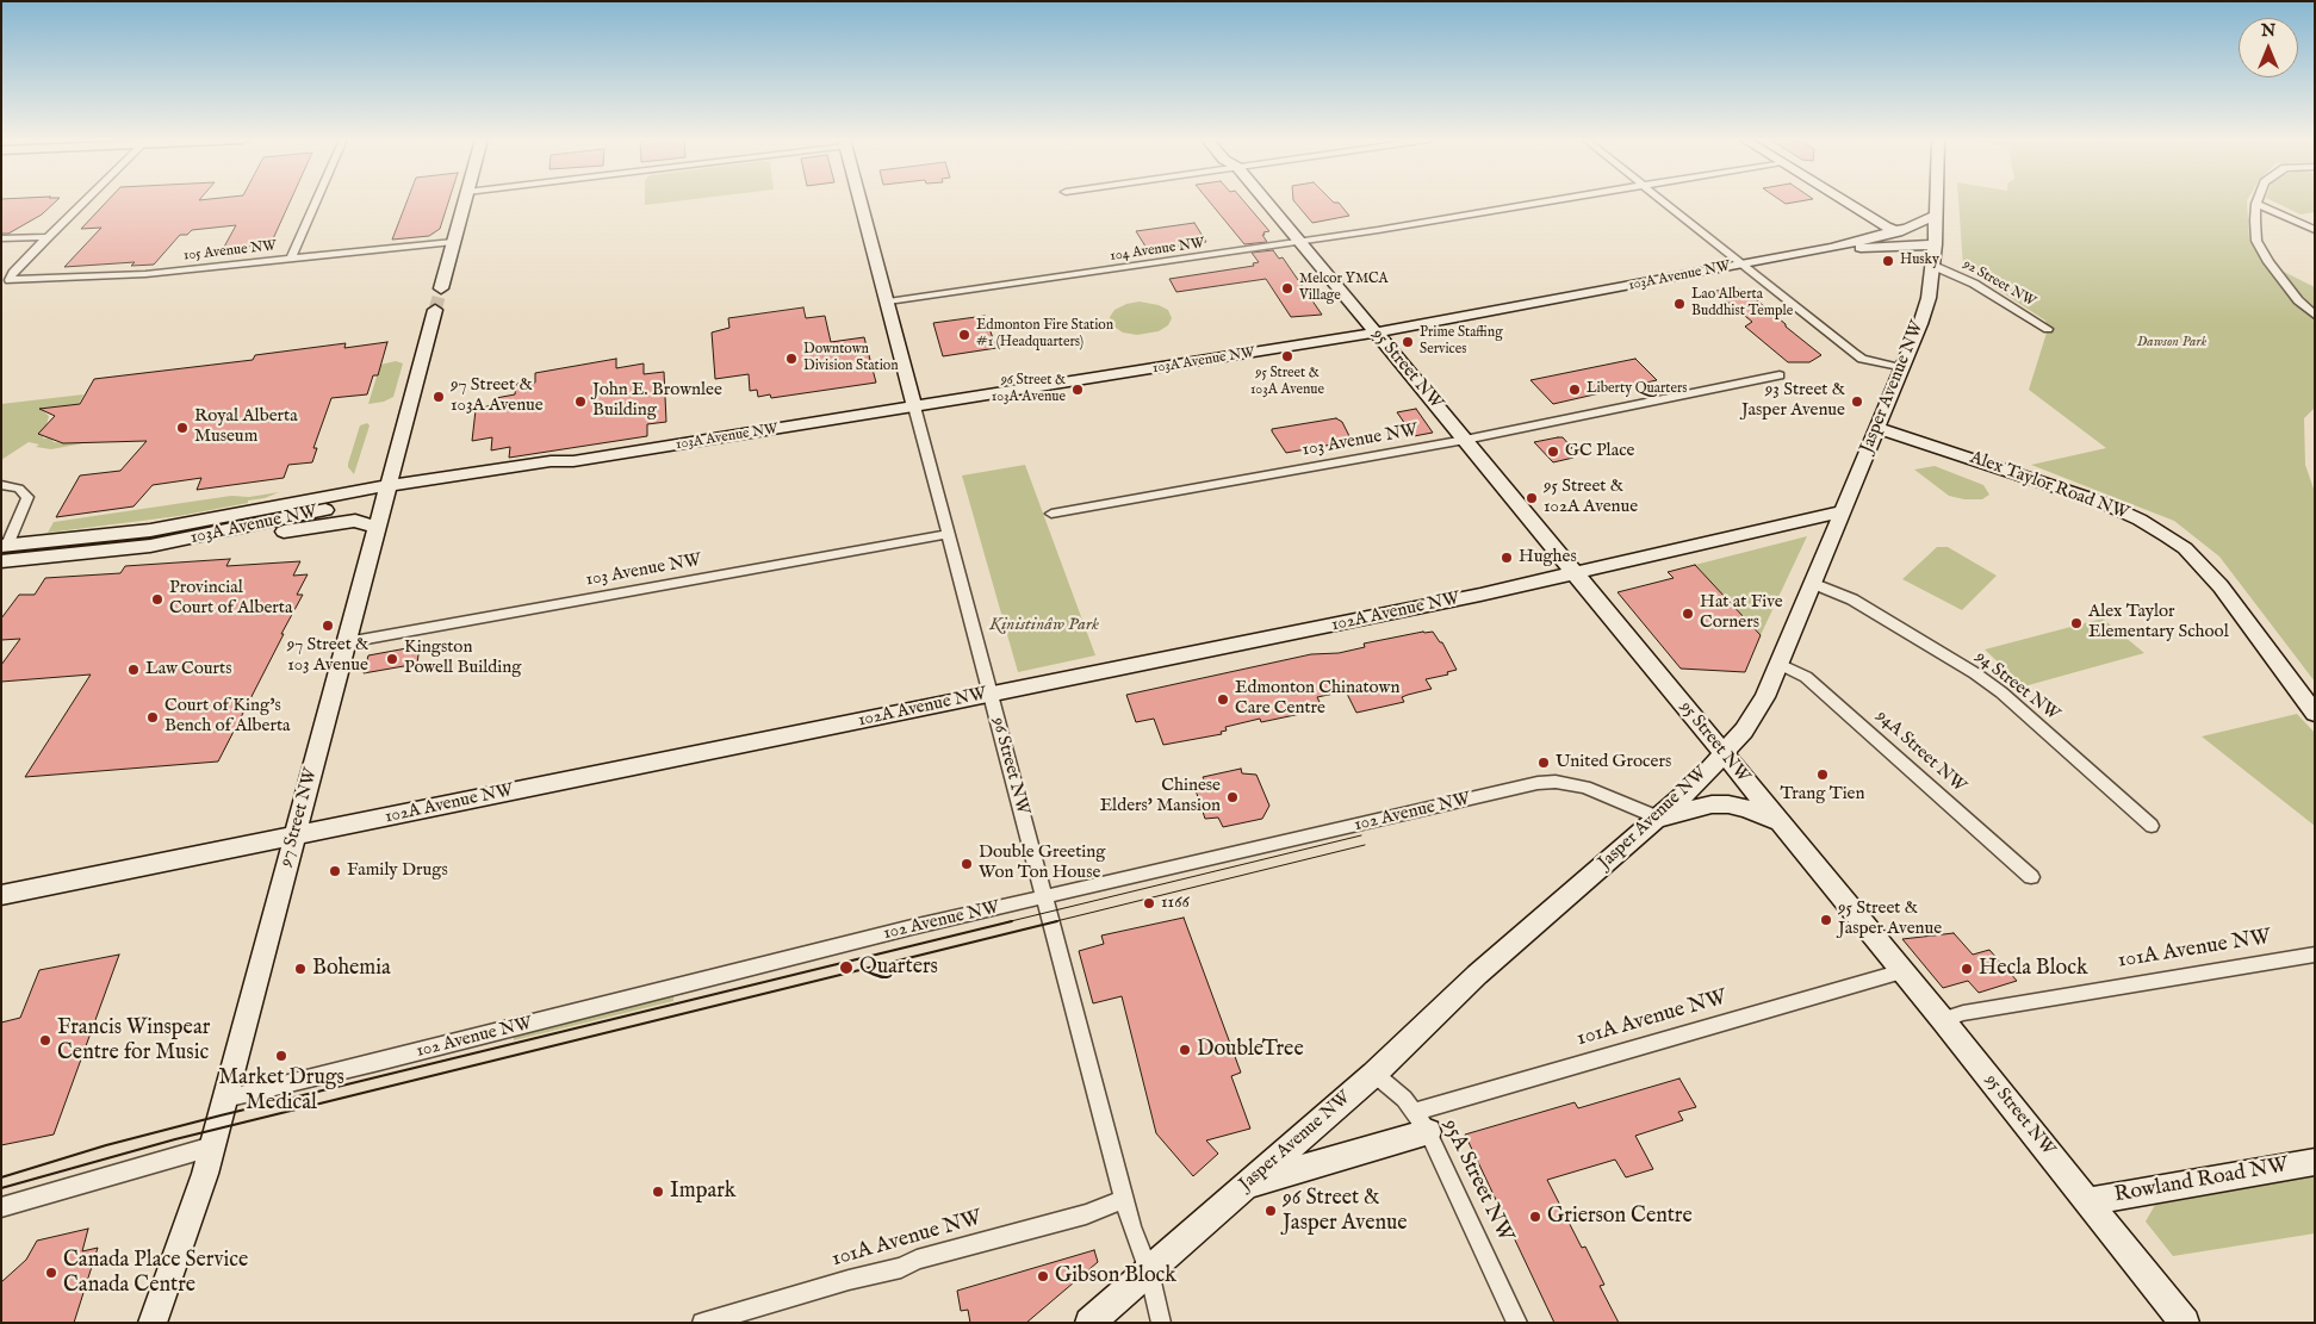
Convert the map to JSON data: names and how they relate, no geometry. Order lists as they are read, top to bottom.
{
  "streets": {
    "main road": [
      "103A Avenue NW",
      "95 Street NW",
      "Jasper Avenue NW",
      "Alex Taylor Road NW",
      "102A Avenue NW",
      "96 Street NW",
      "97 Street NW",
      "Rowland Road NW"
    ],
    "street": [
      "104 Avenue NW",
      "105 Avenue NW",
      "92 Street NW",
      "103 Avenue NW",
      "94 Street NW",
      "94A Street NW",
      "102 Avenue NW",
      "101A Avenue NW",
      "95A Street NW"
    ]
  },
  "crossings": [
    ["104 Avenue NW", "95 Street NW"],
    ["104 Avenue NW", "96 Street NW"],
    ["103A Avenue NW", "95 Street NW"],
    ["103A Avenue NW", "Jasper Avenue NW"],
    ["103A Avenue NW", "96 Street NW"],
    ["103A Avenue NW", "97 Street NW"],
    ["92 Street NW", "Jasper Avenue NW"],
    ["95 Street NW", "Jasper Avenue NW"],
    ["95 Street NW", "103 Avenue NW"],
    ["95 Street NW", "102A Avenue NW"],
    ["95 Street NW", "101A Avenue NW"],
    ["95 Street NW", "Rowland Road NW"],
    ["Jasper Avenue NW", "Alex Taylor Road NW"],
    ["Jasper Avenue NW", "102A Avenue NW"],
    ["Jasper Avenue NW", "94 Street NW"],
    ["Jasper Avenue NW", "94A Street NW"],
    ["Jasper Avenue NW", "96 Street NW"],
    ["Jasper Avenue NW", "102 Avenue NW"],
    ["Jasper Avenue NW", "95A Street NW"],
    ["103 Avenue NW", "96 Street NW"],
    ["103 Avenue NW", "97 Street NW"],
    ["102A Avenue NW", "96 Street NW"],
    ["102A Avenue NW", "97 Street NW"],
    ["96 Street NW", "102 Avenue NW"],
    ["96 Street NW", "101A Avenue NW"],
    ["102 Avenue NW", "97 Street NW"],
    ["101A Avenue NW", "95A Street NW"]
  ],
  "parks": ["Dawson Park", "Kinistinâw Park"],
  "places": [
    "Husky",
    "Melcor YMCA Village",
    "Lao Alberta Buddhist Temple",
    "Edmonton Fire Station #1 (Headquarters)",
    "Prime Staffing Services",
    "95 Street & 103A Avenue",
    "Downtown Division Station",
    "96 Street & 103A Avenue",
    "Liberty Quarters",
    "97 Street & 103A Avenue",
    "John E. Brownlee Building",
    "93 Street & Jasper Avenue",
    "Royal Alberta Museum",
    "GC Place",
    "95 Street & 102A Avenue",
    "Hughes",
    "Provincial Court of Alberta",
    "Hat at Five Corners",
    "Alex Taylor Elementary School",
    "97 Street & 103 Avenue",
    "Kingston Powell Building",
    "Law Courts",
    "Edmonton Chinatown Care Centre",
    "Court of King's Bench of Alberta",
    "United Grocers",
    "Trang Tien",
    "Chinese Elders' Mansion",
    "Double Greeting Won Ton House",
    "Family Drugs",
    "1166",
    "95 Street & Jasper Avenue",
    "Quarters",
    "Bohemia",
    "Hecla Block",
    "Francis Winspear Centre for Music",
    "DoubleTree",
    "Market Drugs Medical",
    "Impark",
    "96 Street & Jasper Avenue",
    "Grierson Centre",
    "Canada Place Service Canada Centre",
    "Gibson Block"
  ],
  "north": "top"
}
